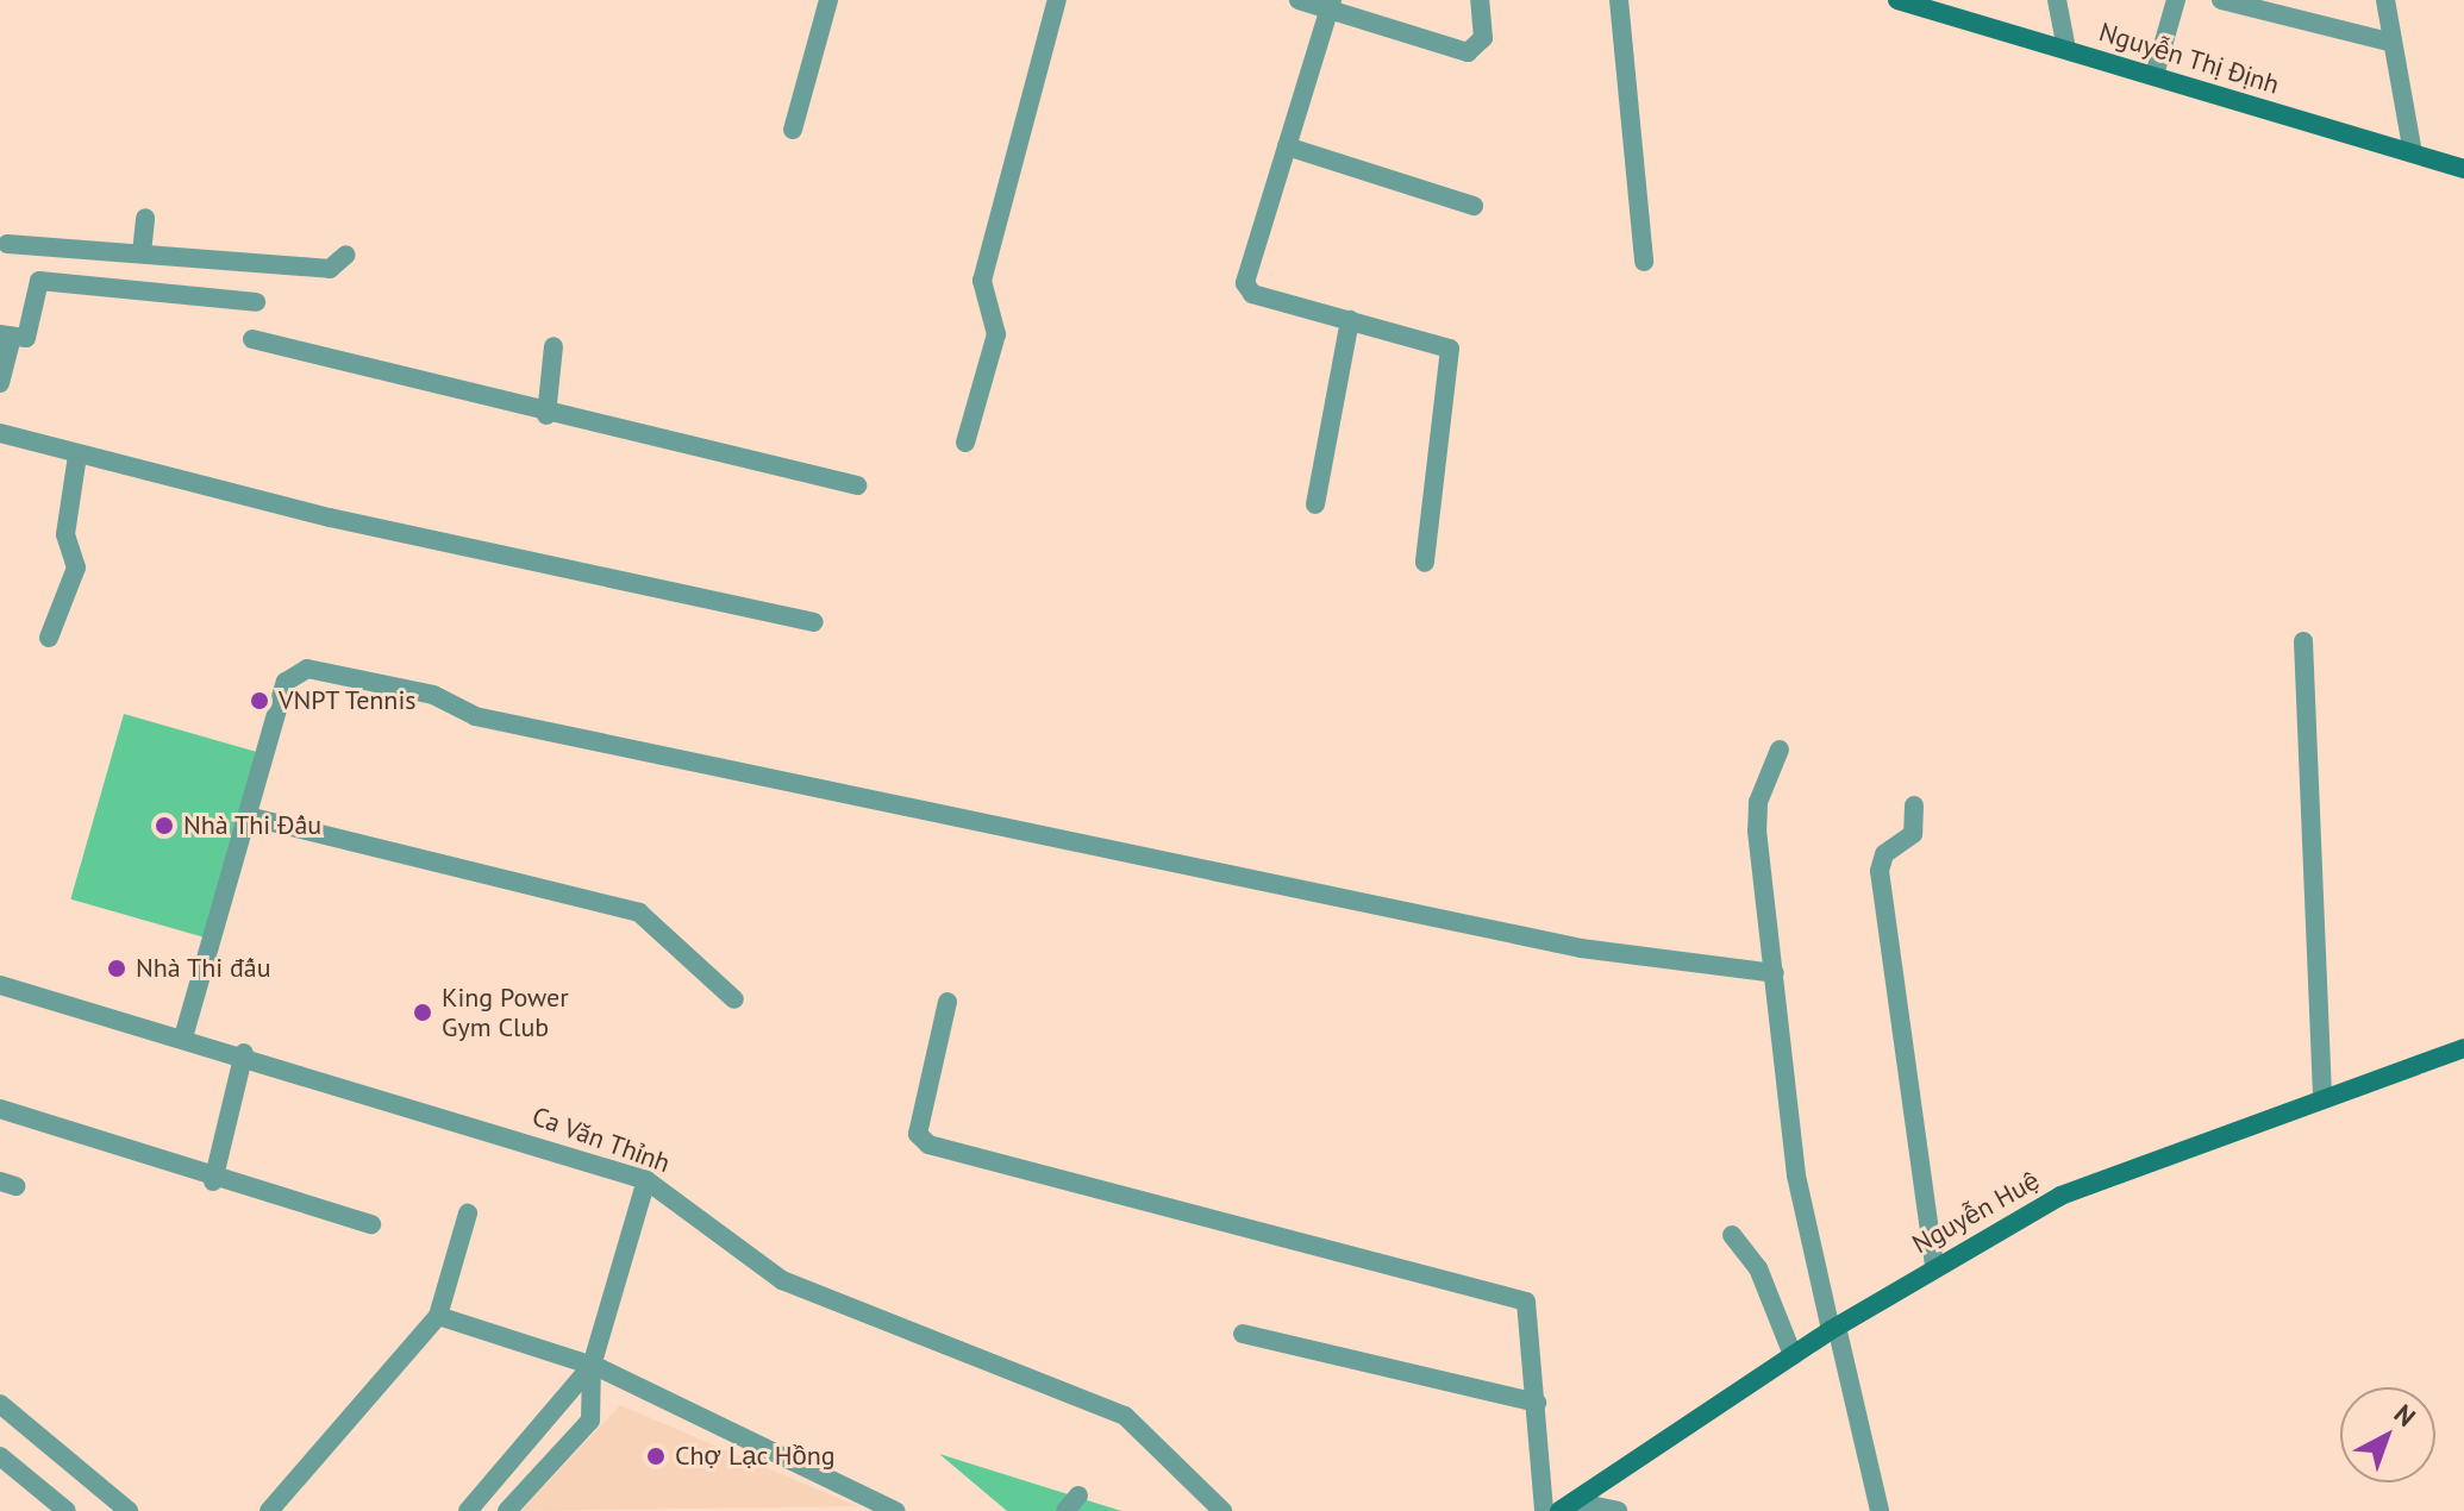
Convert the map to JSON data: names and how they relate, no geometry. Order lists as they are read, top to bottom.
{
  "streets": {
    "main road": ["Nguyễn Thị Định", "Nguyễn Huệ"],
    "street": ["Ca Văn Thỉnh"]
  },
  "places": [
    "VNPT Tennis",
    "Nhà Thi Đấu",
    "Nhà Thi đấu",
    "King Power Gym Club",
    "Chợ Lạc Hồng"
  ],
  "north": "top right"
}
